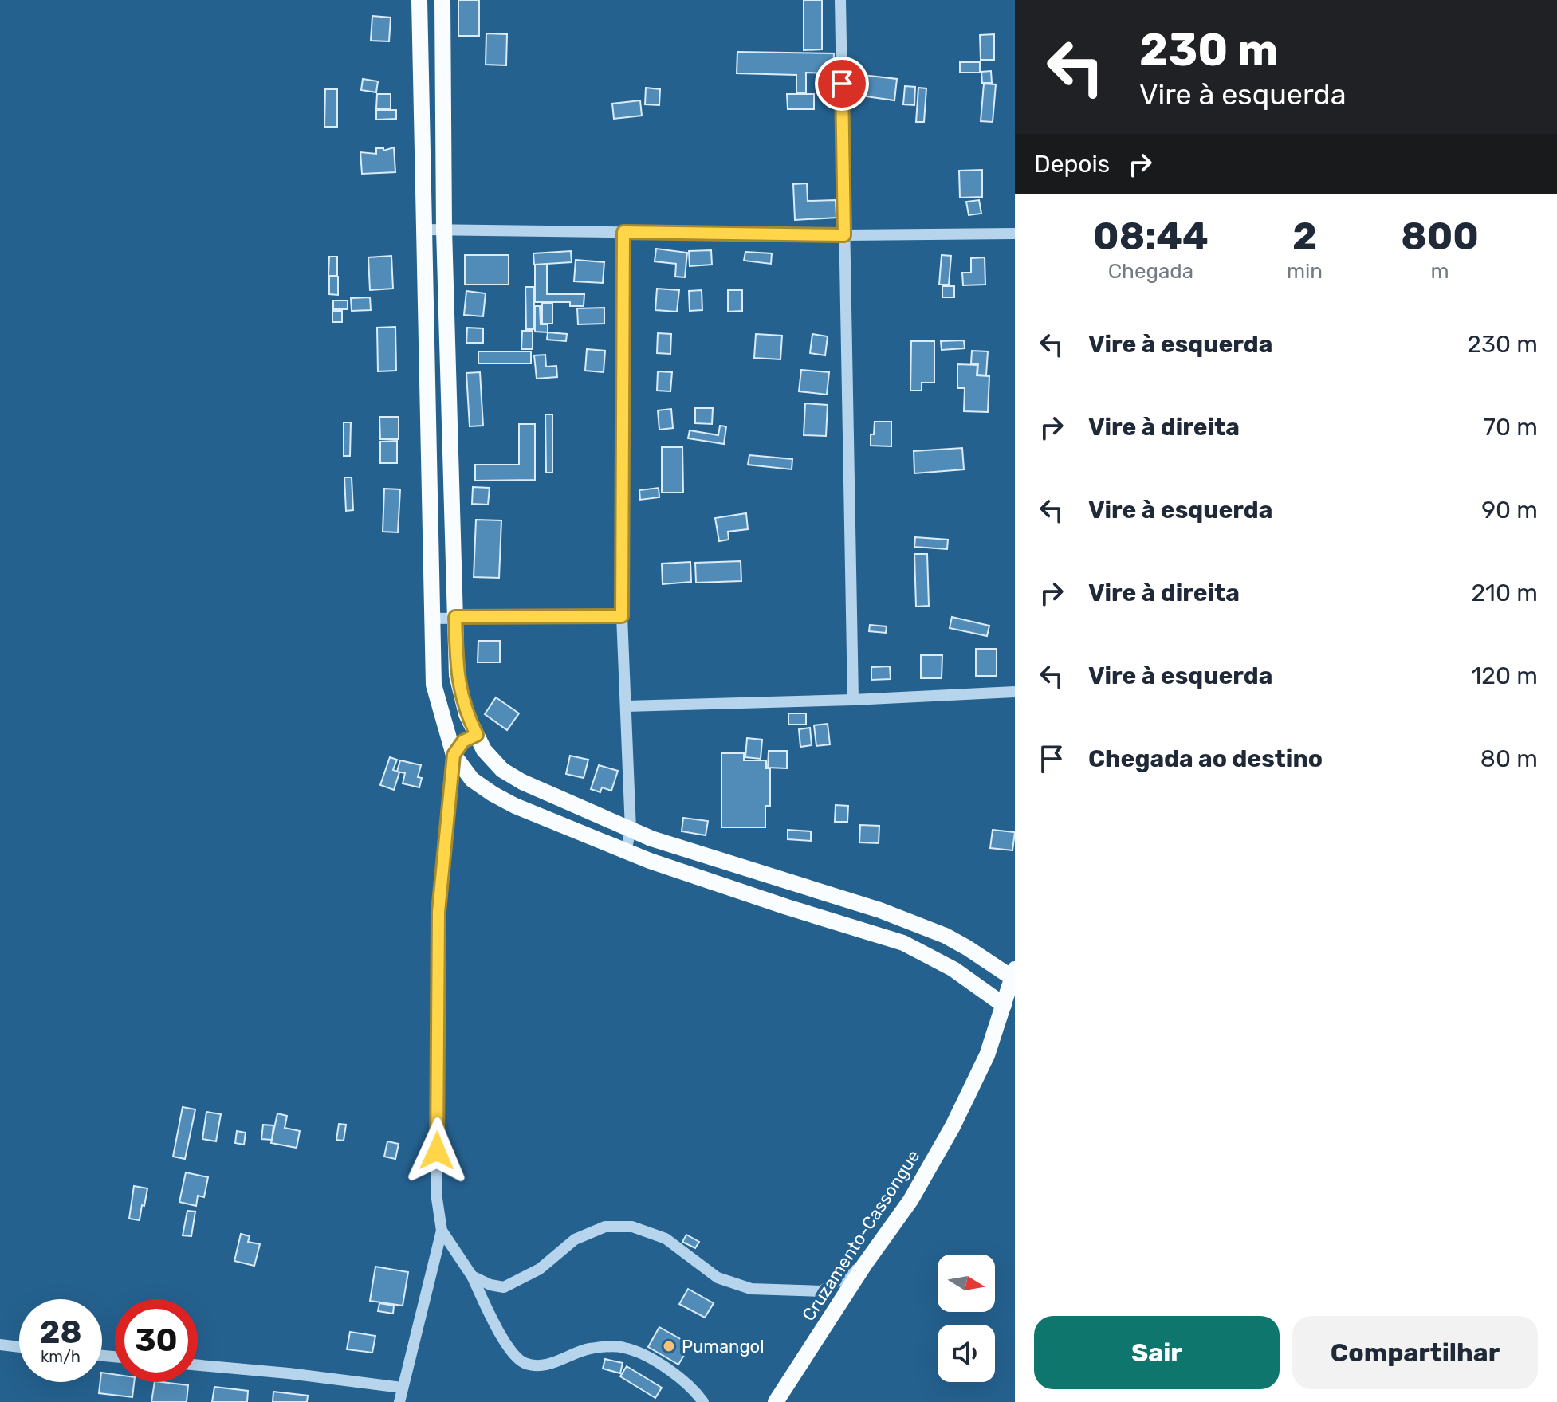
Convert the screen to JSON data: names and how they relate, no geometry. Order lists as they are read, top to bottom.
{
  "streets": {
    "main road": ["Cruzamento-Cassongue"]
  },
  "places": ["Pumangol"],
  "north": "right",
  "page": {
    "turn": ["230 m", "Vire à esquerda"],
    "then": "Depois",
    "eta": [
      "08:44",
      "Chegada",
      "2",
      "min",
      "800",
      "m"
    ],
    "list": [
      {
        "name": "Vire à esquerda",
        "value": "230 m"
      },
      {
        "name": "Vire à direita",
        "value": "70 m"
      },
      {
        "name": "Vire à esquerda",
        "value": "90 m"
      },
      {
        "name": "Vire à direita",
        "value": "210 m"
      },
      {
        "name": "Vire à esquerda",
        "value": "120 m"
      },
      {
        "name": "Chegada ao destino",
        "value": "80 m"
      }
    ],
    "speed": "28 km/h",
    "limit": "30",
    "buttons": ["Sair", "Compartilhar"]
  }
}
